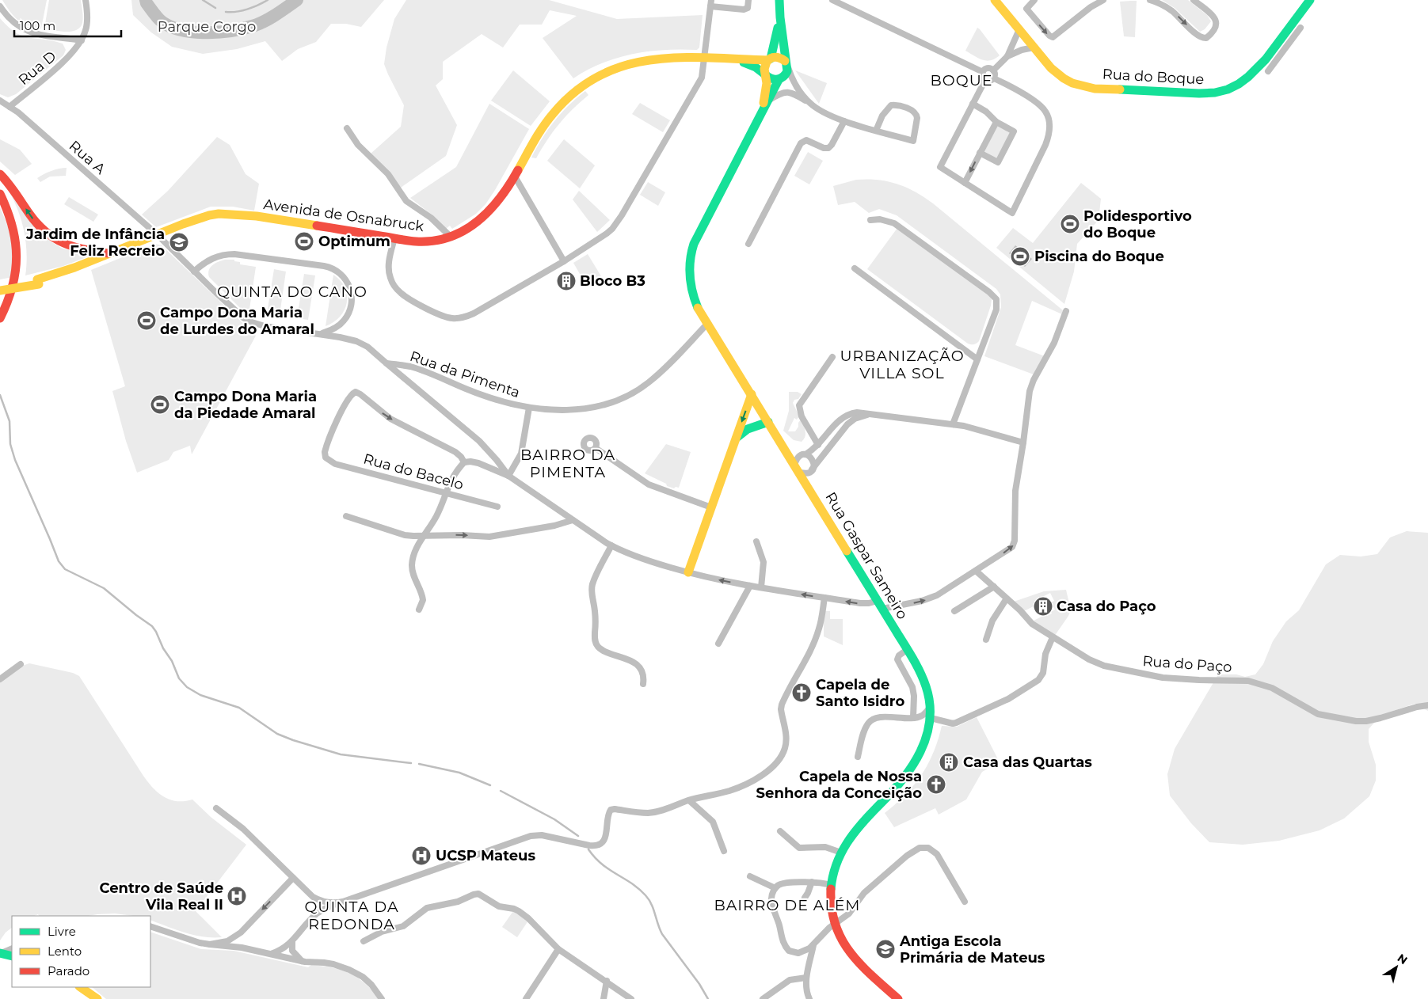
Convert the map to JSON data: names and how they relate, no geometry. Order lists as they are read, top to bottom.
{
  "streets": {
    "main road": ["Rua do Boque", "Avenida de Osnabruck", "Rua Gaspar Sameiro"],
    "street": [
      "Rua D",
      "Rua A",
      "Rua da Pimenta",
      "Rua do Bacelo",
      "Rua do Paço"
    ]
  },
  "crossings": [
    ["Rua D", "Rua A"],
    ["Rua A", "Avenida de Osnabruck"],
    ["Rua da Pimenta", "Rua Gaspar Sameiro"]
  ],
  "districts": [
    "BOQUE",
    "QUINTA DO CANO",
    "URBANIZAÇÃO VILLA SOL",
    "BAIRRO DA PIMENTA",
    "BAIRRO DE ALÉM",
    "QUINTA DA REDONDA"
  ],
  "parks": ["Parque Corgo"],
  "places": {
    "sports": [
      "Polidesportivo do Boque",
      "Optimum",
      "Piscina do Boque",
      "Campo Dona Maria de Lurdes do Amaral",
      "Campo Dona Maria da Piedade Amaral"
    ],
    "school or university": ["Jardim de Infância Feliz Recreio", "Antiga Escola Primária de Mateus"],
    "building": ["Bloco B3", "Casa do Paço", "Casa das Quartas"],
    "church": ["Capela de Santo Isidro", "Capela de Nossa Senhora da Conceição"],
    "hospital": ["UCSP Mateus", "Centro de Saúde Vila Real II"]
  },
  "legend": ["Livre", "Lento", "Parado"],
  "scale_bar": "100 m",
  "north": "top right"
}
